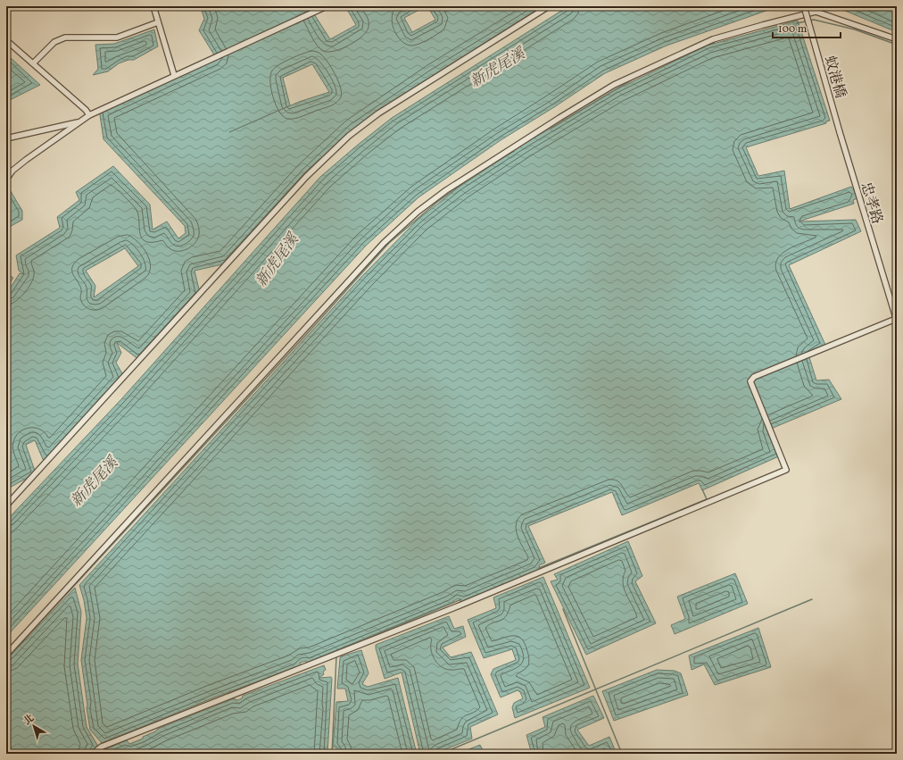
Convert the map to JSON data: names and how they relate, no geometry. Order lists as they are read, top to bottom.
{
  "streets": {
    "street": ["蚊港橋", "忠孝路"]
  },
  "crossings": [
    ["蚊港橋", "忠孝路"]
  ],
  "water": ["新虎尾溪"],
  "scale_bar": "100 m",
  "north": "top left"
}
